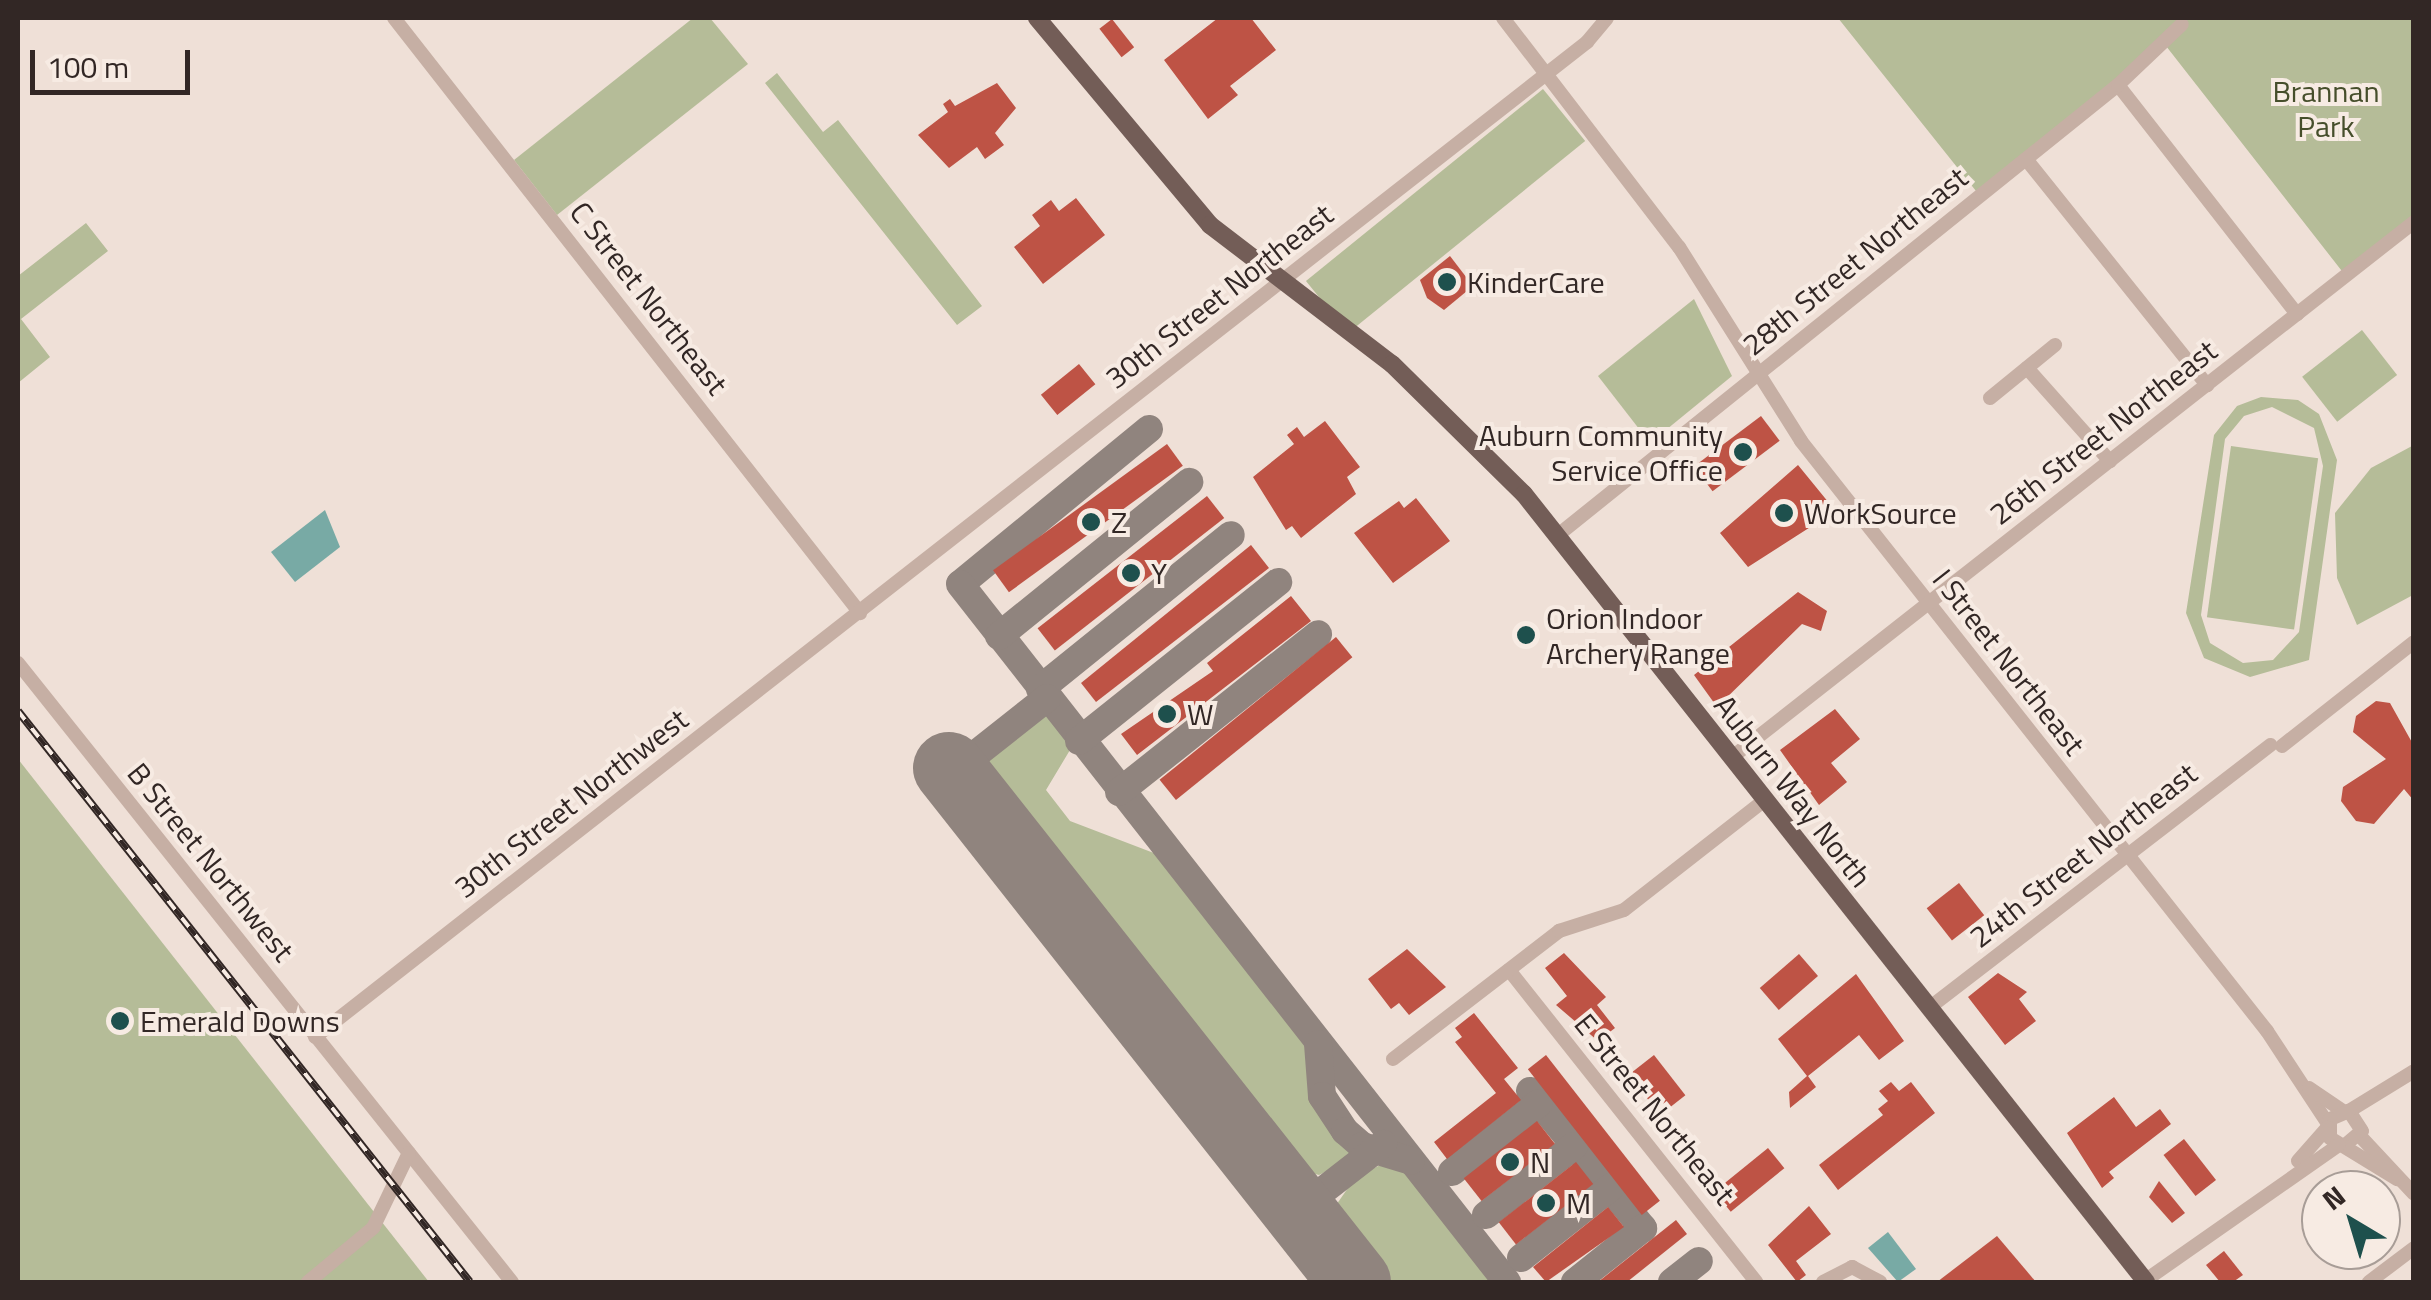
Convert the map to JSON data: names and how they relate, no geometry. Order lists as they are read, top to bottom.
{
  "streets": {
    "main road": ["Auburn Way North"],
    "street": [
      "28th Street Northeast",
      "30th Street Northeast",
      "C Street Northeast",
      "26th Street Northeast",
      "I Street Northeast",
      "30th Street Northwest",
      "24th Street Northeast",
      "B Street Northwest",
      "E Street Northeast"
    ]
  },
  "crossings": [
    ["28th Street Northeast", "I Street Northeast"],
    ["28th Street Northeast", "Auburn Way North"],
    ["30th Street Northeast", "C Street Northeast"],
    ["30th Street Northeast", "I Street Northeast"],
    ["30th Street Northeast", "Auburn Way North"],
    ["30th Street Northeast", "30th Street Northwest"],
    ["C Street Northeast", "30th Street Northwest"],
    ["26th Street Northeast", "I Street Northeast"],
    ["26th Street Northeast", "Auburn Way North"],
    ["I Street Northeast", "24th Street Northeast"],
    ["Auburn Way North", "24th Street Northeast"],
    ["30th Street Northwest", "B Street Northwest"]
  ],
  "parks": ["Brannan Park"],
  "places": [
    "KinderCare",
    "Auburn Community Service Office",
    "WorkSource",
    "Z",
    "Y",
    "Orion Indoor Archery Range",
    "W",
    "Emerald Downs",
    "N",
    "M"
  ],
  "scale_bar": "100 m",
  "north": "top left"
}
